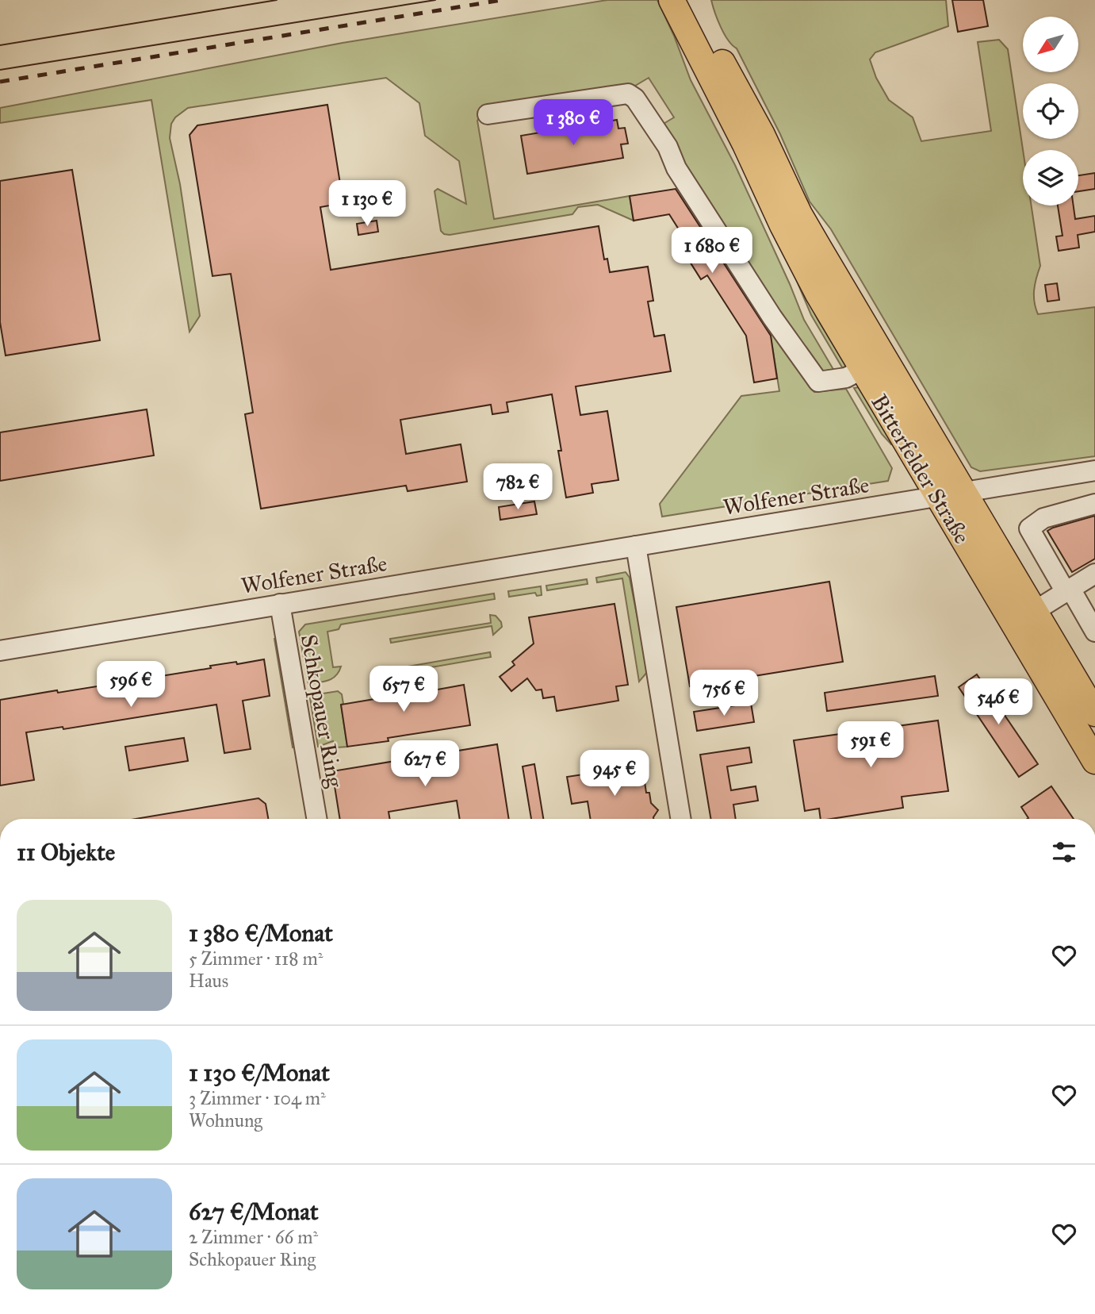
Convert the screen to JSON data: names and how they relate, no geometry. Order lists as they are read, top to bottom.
{
  "streets": {
    "main road": ["Bitterfelder Straße"],
    "street": ["Wolfener Straße", "Schkopauer Ring"]
  },
  "crossings": [
    ["Bitterfelder Straße", "Wolfener Straße"],
    ["Wolfener Straße", "Schkopauer Ring"]
  ],
  "north": "bottom left",
  "page": {
    "price": [
      "1 380 €",
      "1 130 €",
      "1 680 €",
      "782 €",
      "596 €",
      "657 €",
      "756 €",
      "546 €",
      "591 €",
      "627 €",
      "945 €"
    ],
    "heading": "11 Objekte",
    "list": [
      {
        "name": "1 380 €/Monat",
        "note": "5 Zimmer · 118 m² · Haus"
      },
      {
        "name": "1 130 €/Monat",
        "note": "3 Zimmer · 104 m² · Wohnung"
      },
      {
        "name": "627 €/Monat",
        "note": "2 Zimmer · 66 m² · Schkopauer Ring"
      }
    ]
  }
}
